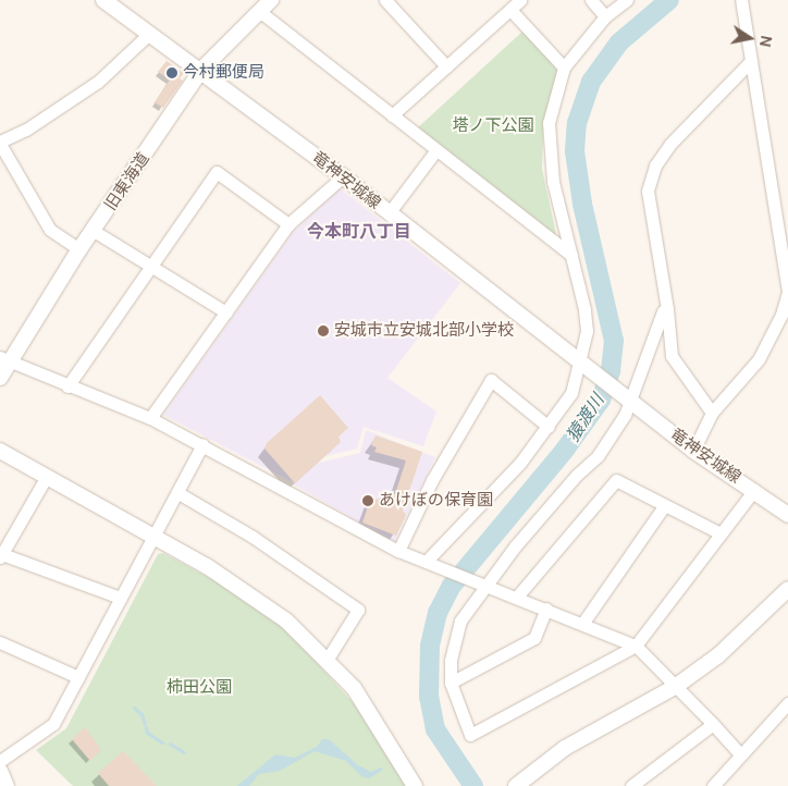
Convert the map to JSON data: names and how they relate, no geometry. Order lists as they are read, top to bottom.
{
  "streets": {
    "street": ["竜神安城線", "旧東海道"]
  },
  "crossings": [
    ["竜神安城線", "旧東海道"]
  ],
  "districts": ["今本町八丁目"],
  "water": ["猿渡川"],
  "parks": ["塔ノ下公園", "柿田公園"],
  "places": ["今村郵便局", "安城市立安城北部小学校", "あけぼの保育園"],
  "north": "right"
}
